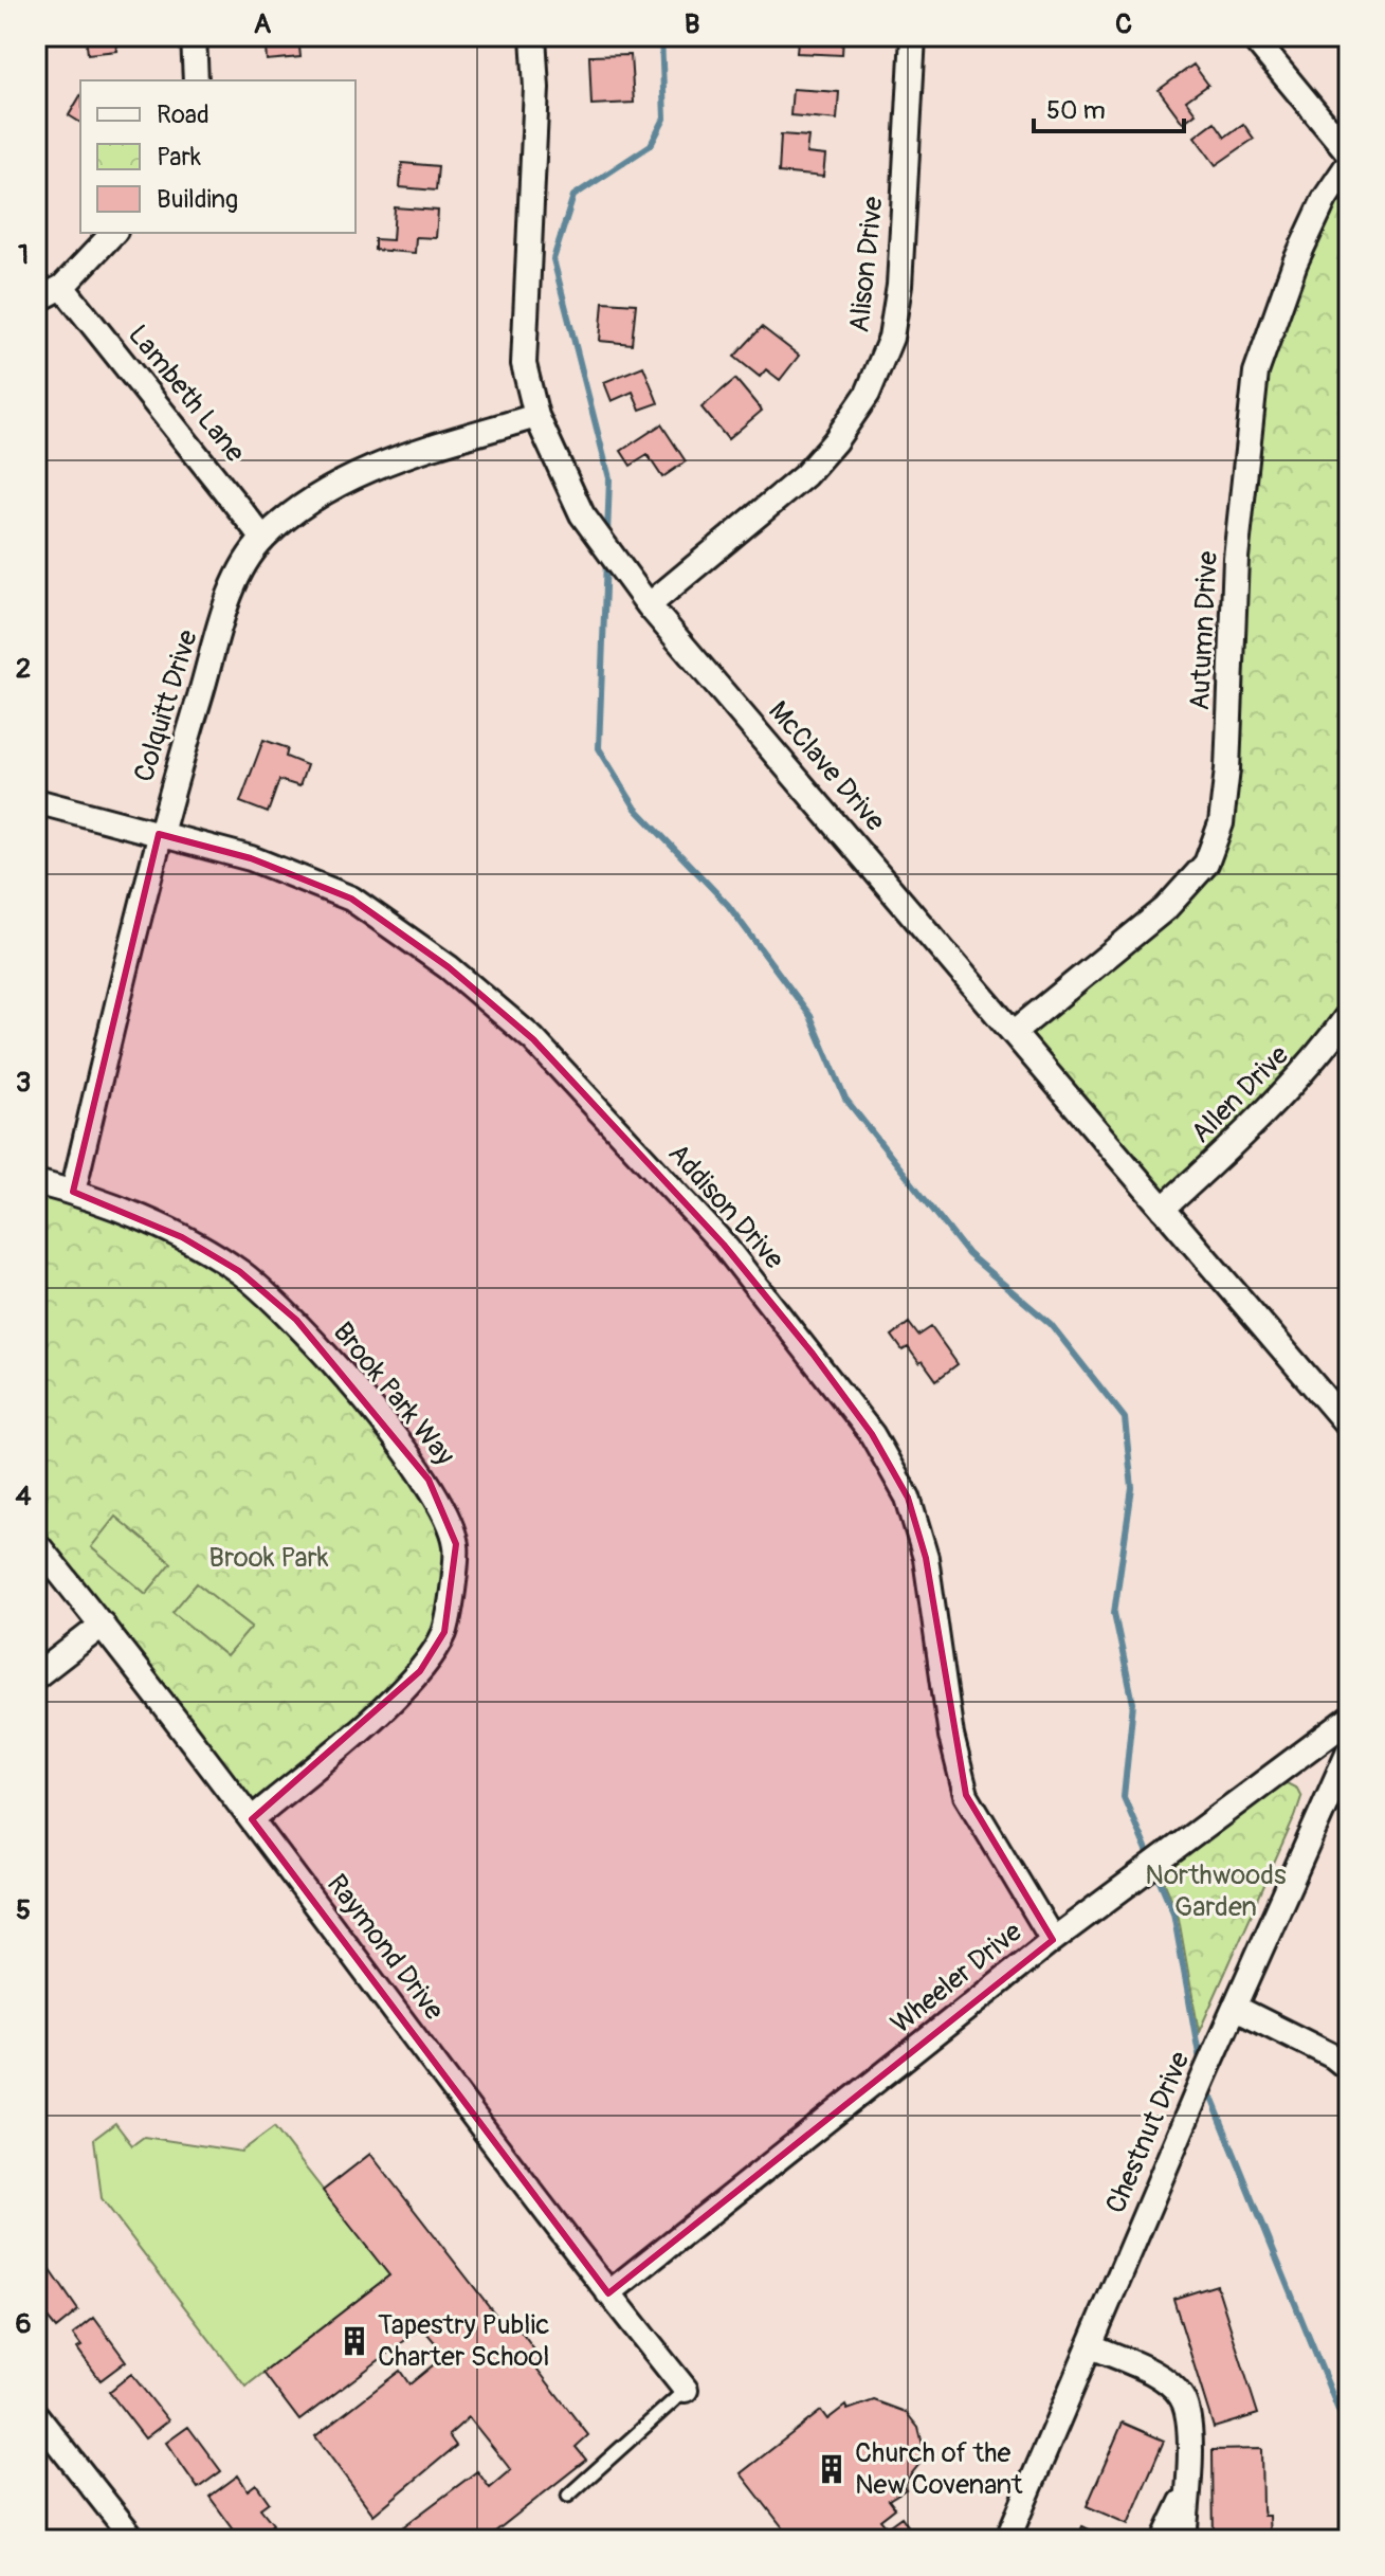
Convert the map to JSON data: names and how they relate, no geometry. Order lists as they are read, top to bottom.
{
  "streets": {
    "street": [
      "Alison Drive",
      "Lambeth Lane",
      "Autumn Drive",
      "Colquitt Drive",
      "McClave Drive",
      "Allen Drive",
      "Addison Drive",
      "Brook Park Way",
      "Raymond Drive",
      "Wheeler Drive",
      "Chestnut Drive"
    ]
  },
  "crossings": [
    ["Alison Drive", "McClave Drive"],
    ["Lambeth Lane", "Colquitt Drive"],
    ["Autumn Drive", "McClave Drive"],
    ["Colquitt Drive", "McClave Drive"],
    ["Colquitt Drive", "Addison Drive"],
    ["Colquitt Drive", "Brook Park Way"],
    ["McClave Drive", "Allen Drive"],
    ["Addison Drive", "Wheeler Drive"],
    ["Brook Park Way", "Raymond Drive"],
    ["Raymond Drive", "Wheeler Drive"]
  ],
  "parks": ["Brook Park", "Northwoods Garden"],
  "places": {
    "building": ["Tapestry Public Charter School", "Church of the New Covenant"]
  },
  "legend": ["Road", "Park", "Building"],
  "scale_bar": "50 m",
  "grid": {
    "columns": ["A", "B", "C"],
    "rows": [
      "1",
      "2",
      "3",
      "4",
      "5",
      "6"
    ]
  }
}
